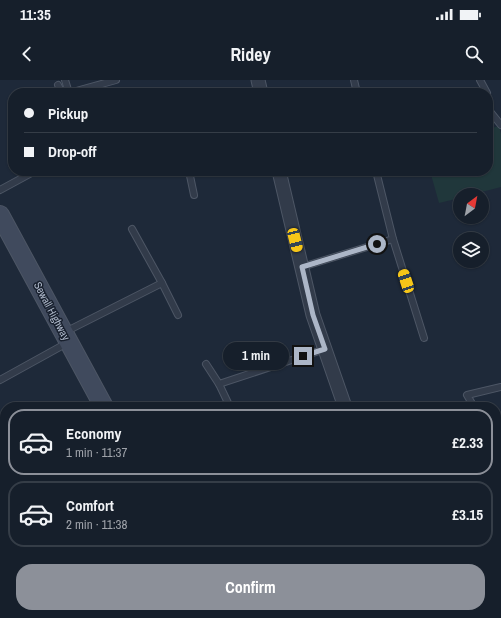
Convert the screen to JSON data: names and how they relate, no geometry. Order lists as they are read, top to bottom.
{
  "streets": {
    "street": ["Sewall Highway"]
  },
  "north": "top right",
  "page": {
    "status": "11:35",
    "header": "Ridey",
    "banner": ["Pickup", "Drop-off"],
    "bubble": "1 min",
    "list": [
      {
        "name": "Economy",
        "note": "1 min · 11:37",
        "value": "£2.33"
      },
      {
        "name": "Comfort",
        "note": "2 min · 11:38",
        "value": "£3.15"
      }
    ],
    "buttons": "Confirm"
  }
}
